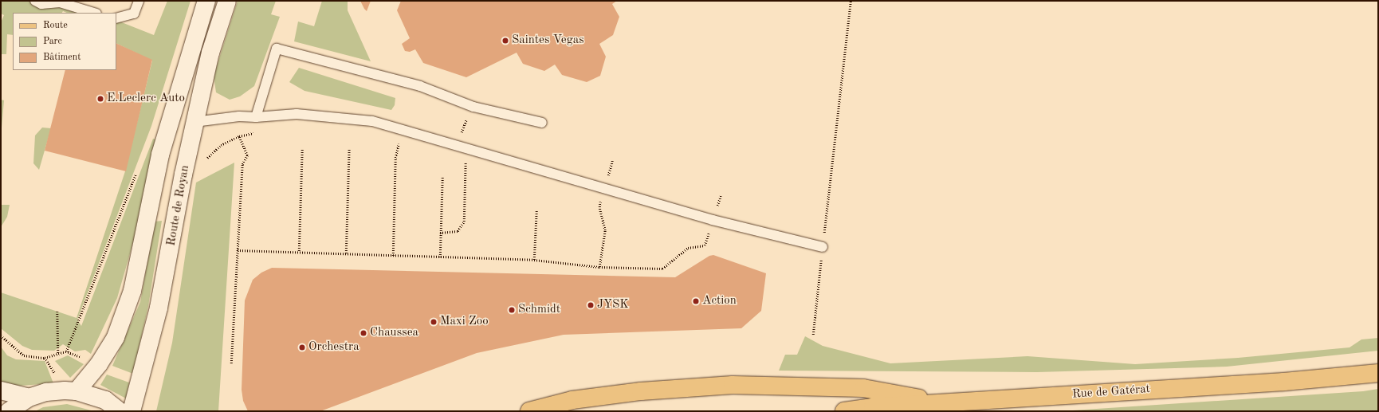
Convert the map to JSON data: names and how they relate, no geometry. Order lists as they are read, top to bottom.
{
  "streets": {
    "main road": ["Route de Royan", "Rue de Gatérat"]
  },
  "places": [
    "Saintes Vegas",
    "E.Leclerc Auto",
    "Action",
    "JYSK",
    "Schmidt",
    "Maxi Zoo",
    "Chaussea",
    "Orchestra"
  ],
  "legend": ["Route", "Parc", "Bâtiment"]
}
